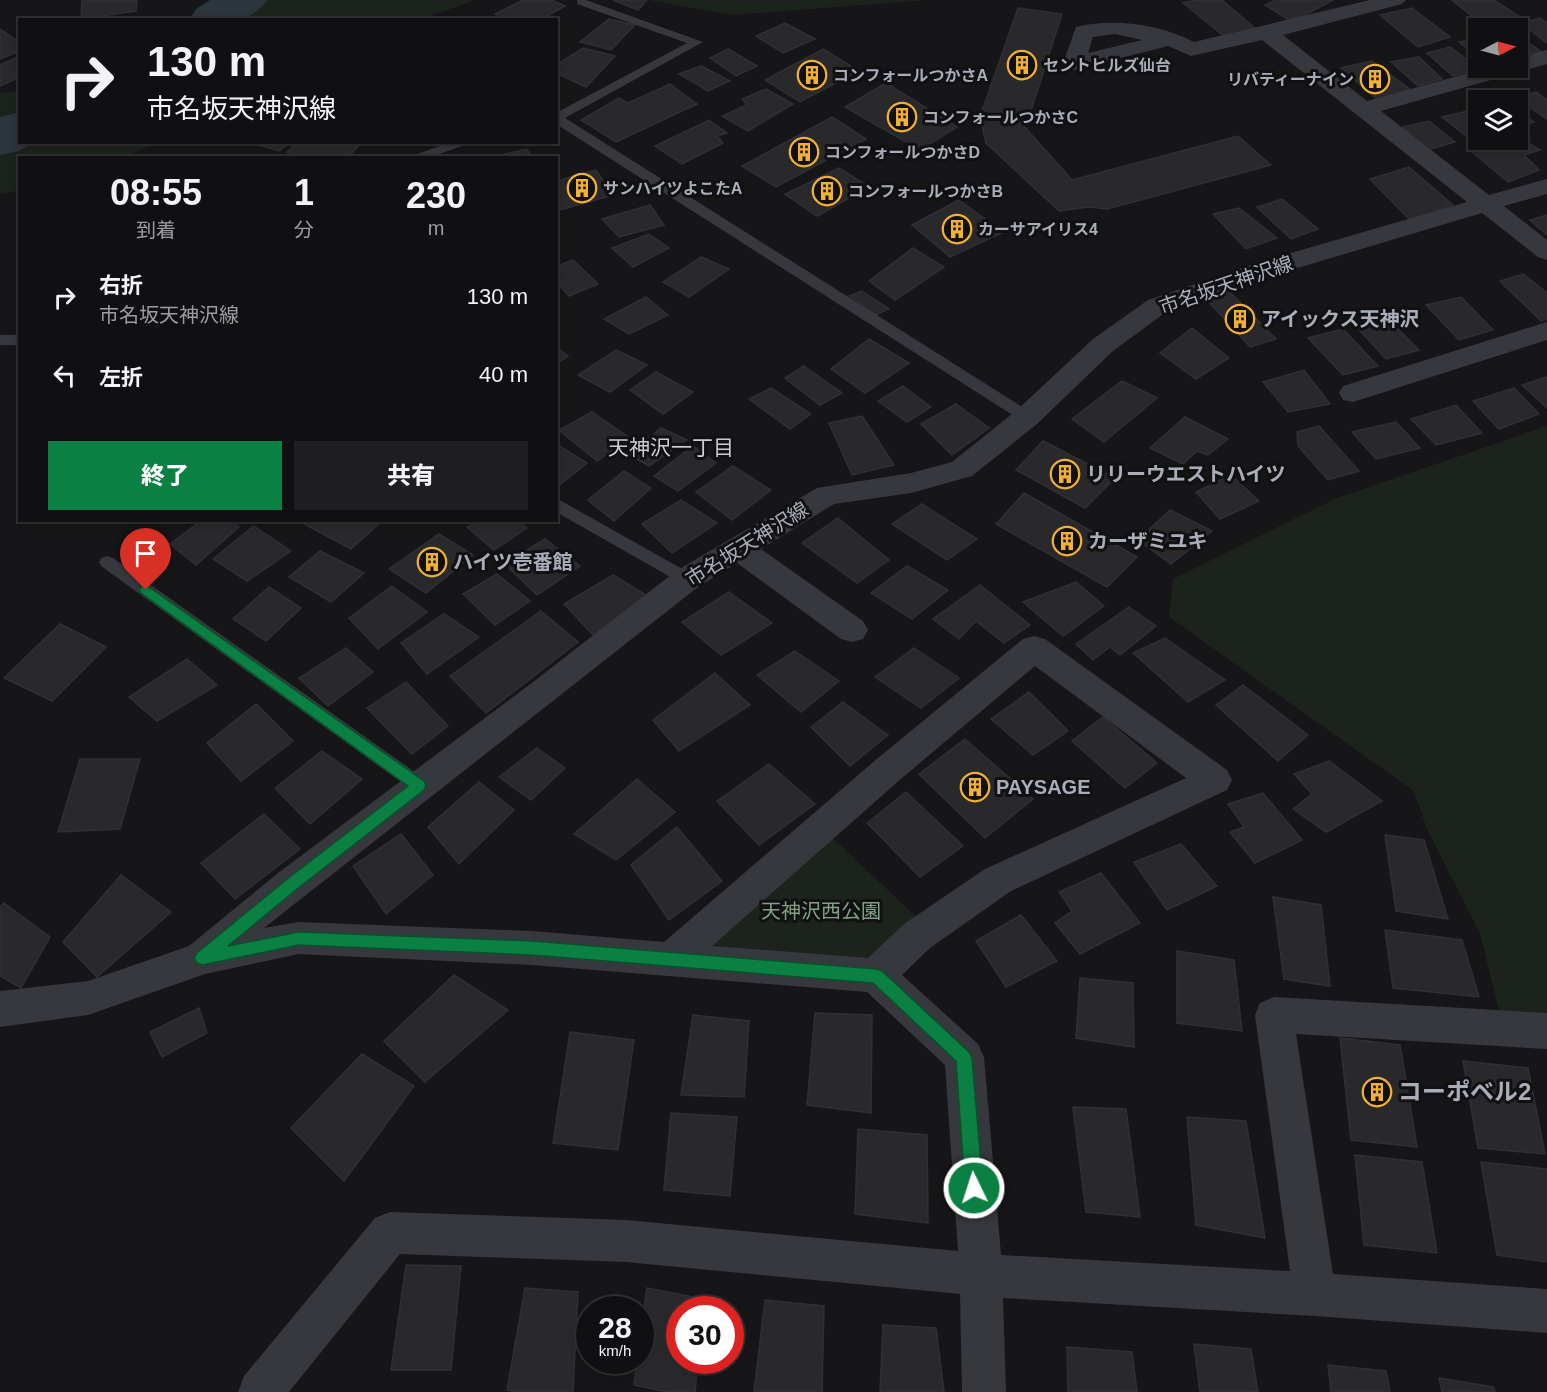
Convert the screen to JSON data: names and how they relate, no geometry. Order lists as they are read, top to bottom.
{
  "streets": {
    "street": ["市名坂天神沢線"]
  },
  "districts": ["天神沢一丁目"],
  "parks": ["天神沢西公園"],
  "places": {
    "building": [
      "セントヒルズ仙台",
      "コンフォールつかさA",
      "リバティーナイン",
      "コンフォールつかさC",
      "コンフォールつかさD",
      "サンハイツよこたA",
      "コンフォールつかさB",
      "カーサアイリス4",
      "アイックス天神沢",
      "リリーウエストハイツ",
      "カーザミユキ",
      "ハイツ壱番館",
      "PAYSAGE",
      "コーポベル2"
    ]
  },
  "north": "right",
  "page": {
    "turn": ["130 m", "市名坂天神沢線"],
    "eta": [
      "08:55",
      "到着",
      "1",
      "分",
      "230",
      "m"
    ],
    "list": [
      {
        "name": "右折",
        "note": "市名坂天神沢線",
        "value": "130 m"
      },
      {
        "name": "左折",
        "value": "40 m"
      }
    ],
    "buttons": ["終了", "共有"],
    "speed": "28 km/h",
    "limit": "30"
  }
}
